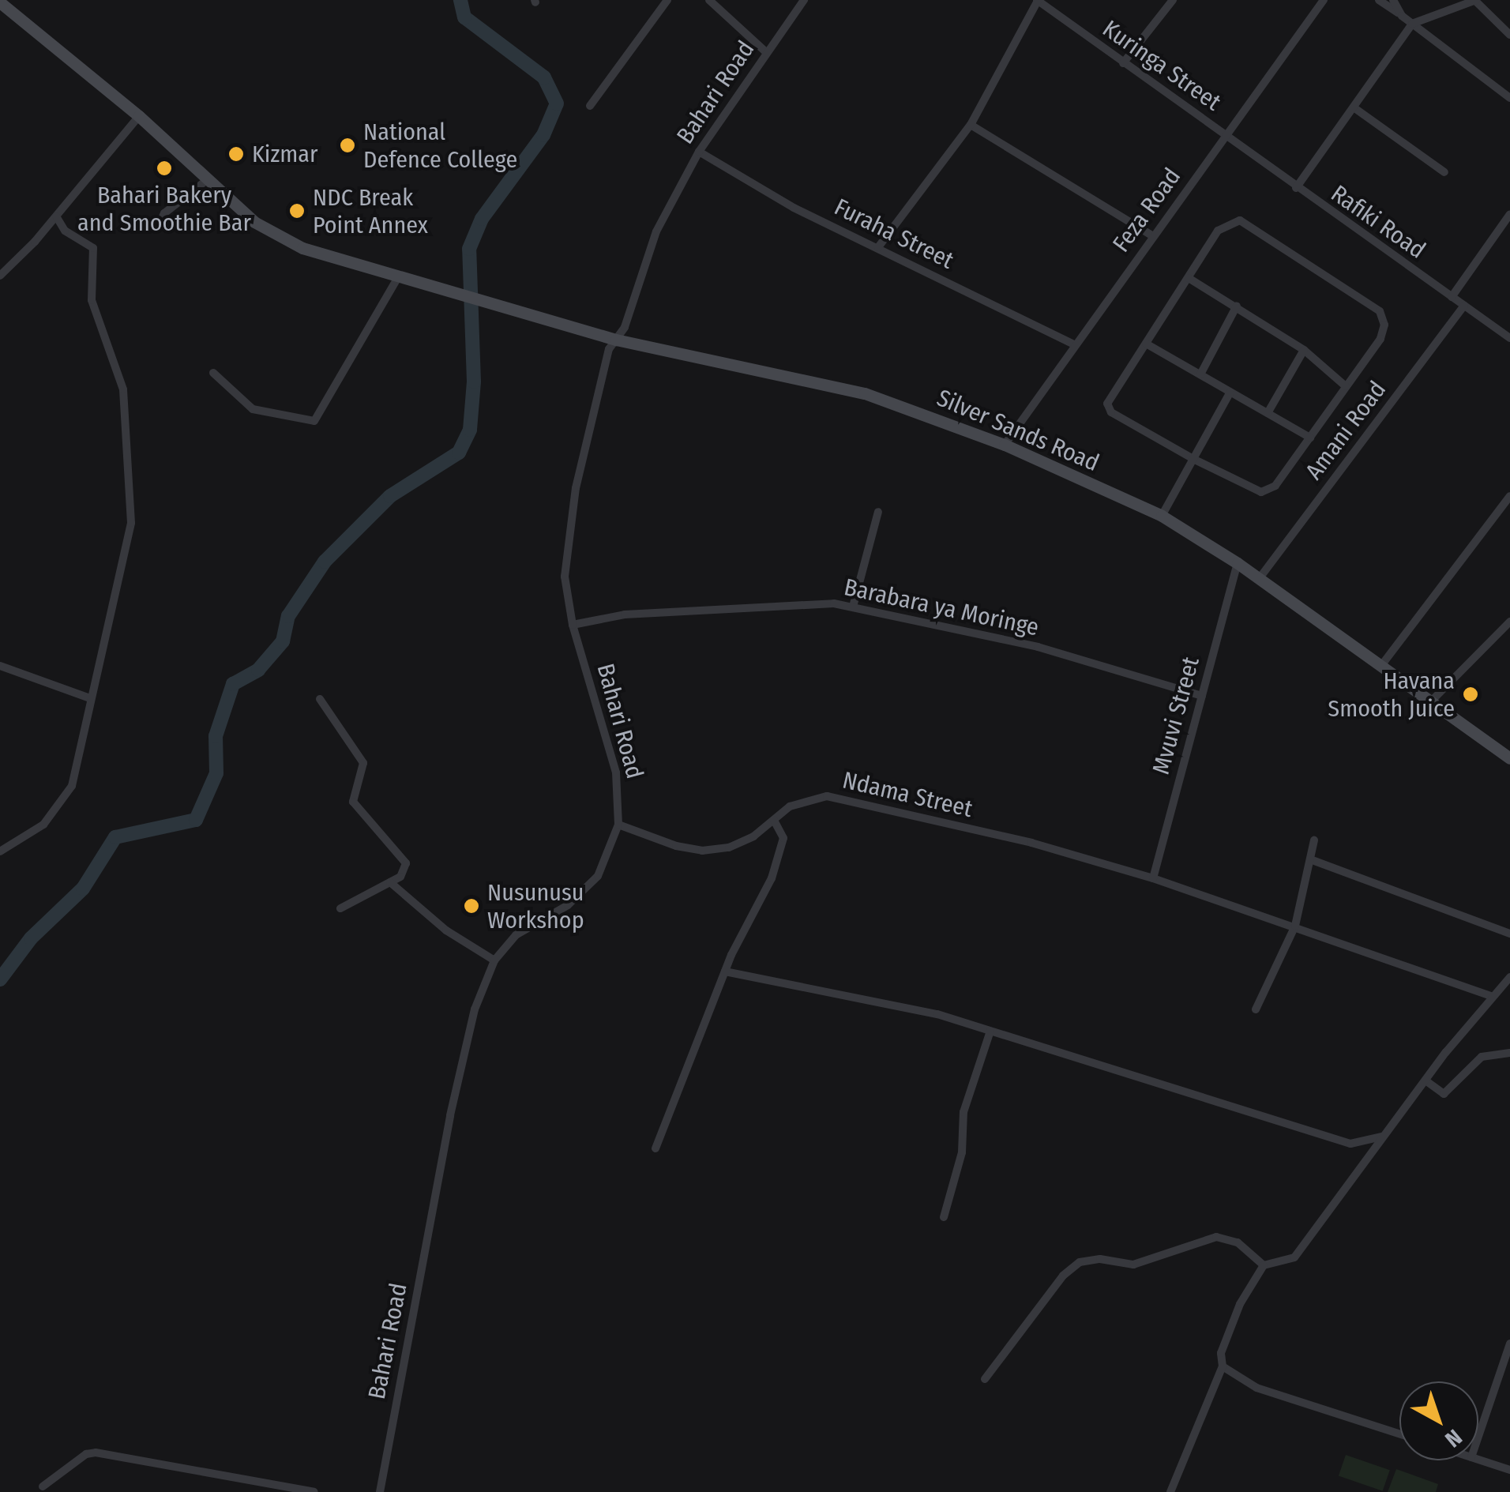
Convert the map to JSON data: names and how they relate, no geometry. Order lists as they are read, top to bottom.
{
  "streets": {
    "street": [
      "Kuringa Street",
      "Bahari Road",
      "Feza Road",
      "Rafiki Road",
      "Furaha Street",
      "Silver Sands Road",
      "Amani Road",
      "Barabara ya Moringe",
      "Mvuvi Street",
      "Ndama Street"
    ]
  },
  "crossings": [
    ["Kuringa Street", "Feza Road"],
    ["Kuringa Street", "Rafiki Road"],
    ["Bahari Road", "Furaha Street"],
    ["Bahari Road", "Silver Sands Road"],
    ["Bahari Road", "Barabara ya Moringe"],
    ["Bahari Road", "Ndama Street"],
    ["Feza Road", "Rafiki Road"],
    ["Feza Road", "Furaha Street"],
    ["Feza Road", "Silver Sands Road"],
    ["Rafiki Road", "Amani Road"],
    ["Silver Sands Road", "Amani Road"],
    ["Silver Sands Road", "Mvuvi Street"],
    ["Barabara ya Moringe", "Mvuvi Street"],
    ["Mvuvi Street", "Ndama Street"]
  ],
  "places": [
    "National Defence College",
    "Kizmar",
    "Bahari Bakery and Smoothie Bar",
    "NDC Break Point Annex",
    "Havana Smooth Juice",
    "Nusunusu Workshop"
  ],
  "north": "bottom right"
}
